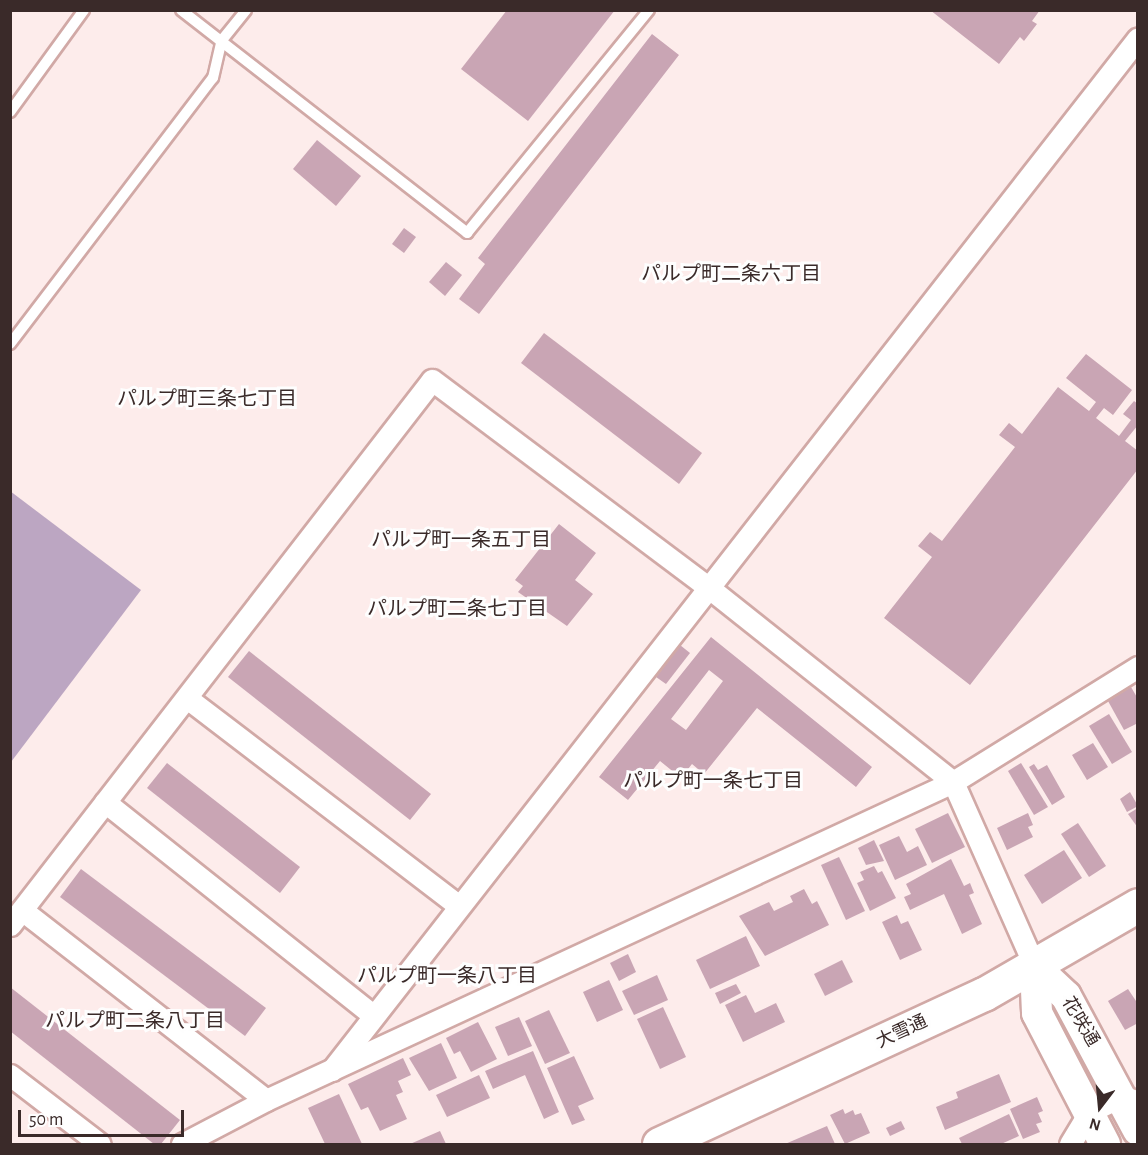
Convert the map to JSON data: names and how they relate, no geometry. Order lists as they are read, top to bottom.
{
  "streets": {
    "highway": ["大雪通"],
    "street": ["花咲通"]
  },
  "crossings": [
    ["花咲通", "大雪通"]
  ],
  "districts": [
    "パルプ町二条六丁目",
    "パルプ町三条七丁目",
    "パルプ町一条五丁目",
    "パルプ町二条七丁目",
    "パルプ町一条七丁目",
    "パルプ町一条八丁目",
    "パルプ町二条八丁目"
  ],
  "scale_bar": "50 m",
  "north": "bottom"
}
